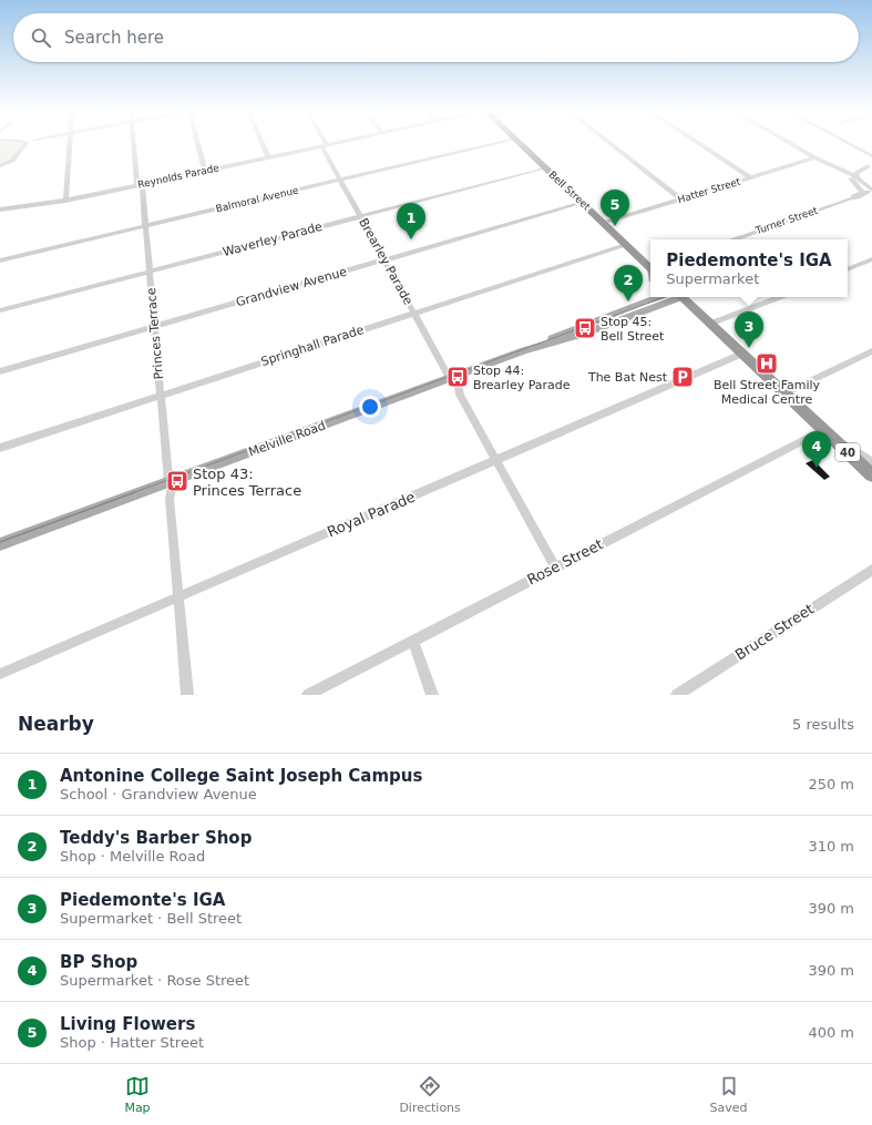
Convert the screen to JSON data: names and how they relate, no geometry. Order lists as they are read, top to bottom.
{
  "streets": {
    "highway": ["Bell Street", "40"],
    "main road": ["Melville Road"],
    "street": [
      "Reynolds Parade",
      "Hatter Street",
      "Balmoral Avenue",
      "Turner Street",
      "Waverley Parade",
      "Brearley Parade",
      "Grandview Avenue",
      "Princes Terrace",
      "Springhall Parade",
      "Royal Parade",
      "Rose Street",
      "Bruce Street"
    ]
  },
  "crossings": [
    ["Reynolds Parade", "Brearley Parade"],
    ["Reynolds Parade", "Princes Terrace"],
    ["Bell Street", "Hatter Street"],
    ["Bell Street", "Waverley Parade"],
    ["Bell Street", "Grandview Avenue"],
    ["Bell Street", "Springhall Parade"],
    ["Balmoral Avenue", "Brearley Parade"],
    ["Balmoral Avenue", "Princes Terrace"],
    ["Waverley Parade", "Brearley Parade"],
    ["Waverley Parade", "Princes Terrace"],
    ["Brearley Parade", "Grandview Avenue"],
    ["Brearley Parade", "Springhall Parade"],
    ["Brearley Parade", "Melville Road"],
    ["Brearley Parade", "Royal Parade"],
    ["Brearley Parade", "Rose Street"],
    ["Grandview Avenue", "Princes Terrace"],
    ["Princes Terrace", "Springhall Parade"],
    ["Princes Terrace", "Melville Road"],
    ["Princes Terrace", "Royal Parade"],
    ["40", "Royal Parade"],
    ["40", "Rose Street"]
  ],
  "places": {
    "bus stop": ["Stop 45: Bell Street", "Stop 44: Brearley Parade", "Stop 43: Princes Terrace"],
    "hospital": ["Bell Street Family Medical Centre"],
    "parking": ["The Bat Nest"]
  },
  "page": {
    "search": "Search here",
    "pins": [
      "5",
      "1",
      "2",
      "3",
      "4"
    ],
    "popup": ["Piedemonte's IGA", "Supermarket"],
    "heading": ["Nearby", "5 results"],
    "list": [
      {
        "mark": "1",
        "name": "Antonine College Saint Joseph Campus",
        "note": "School · Grandview Avenue",
        "value": "250 m"
      },
      {
        "mark": "2",
        "name": "Teddy's Barber Shop",
        "note": "Shop · Melville Road",
        "value": "310 m"
      },
      {
        "mark": "3",
        "name": "Piedemonte's IGA",
        "note": "Supermarket · Bell Street",
        "value": "390 m"
      },
      {
        "mark": "4",
        "name": "BP Shop",
        "note": "Supermarket · Rose Street",
        "value": "390 m"
      },
      {
        "mark": "5",
        "name": "Living Flowers",
        "note": "Shop · Hatter Street",
        "value": "400 m"
      }
    ],
    "nav": ["Map", "Directions", "Saved"]
  }
}
